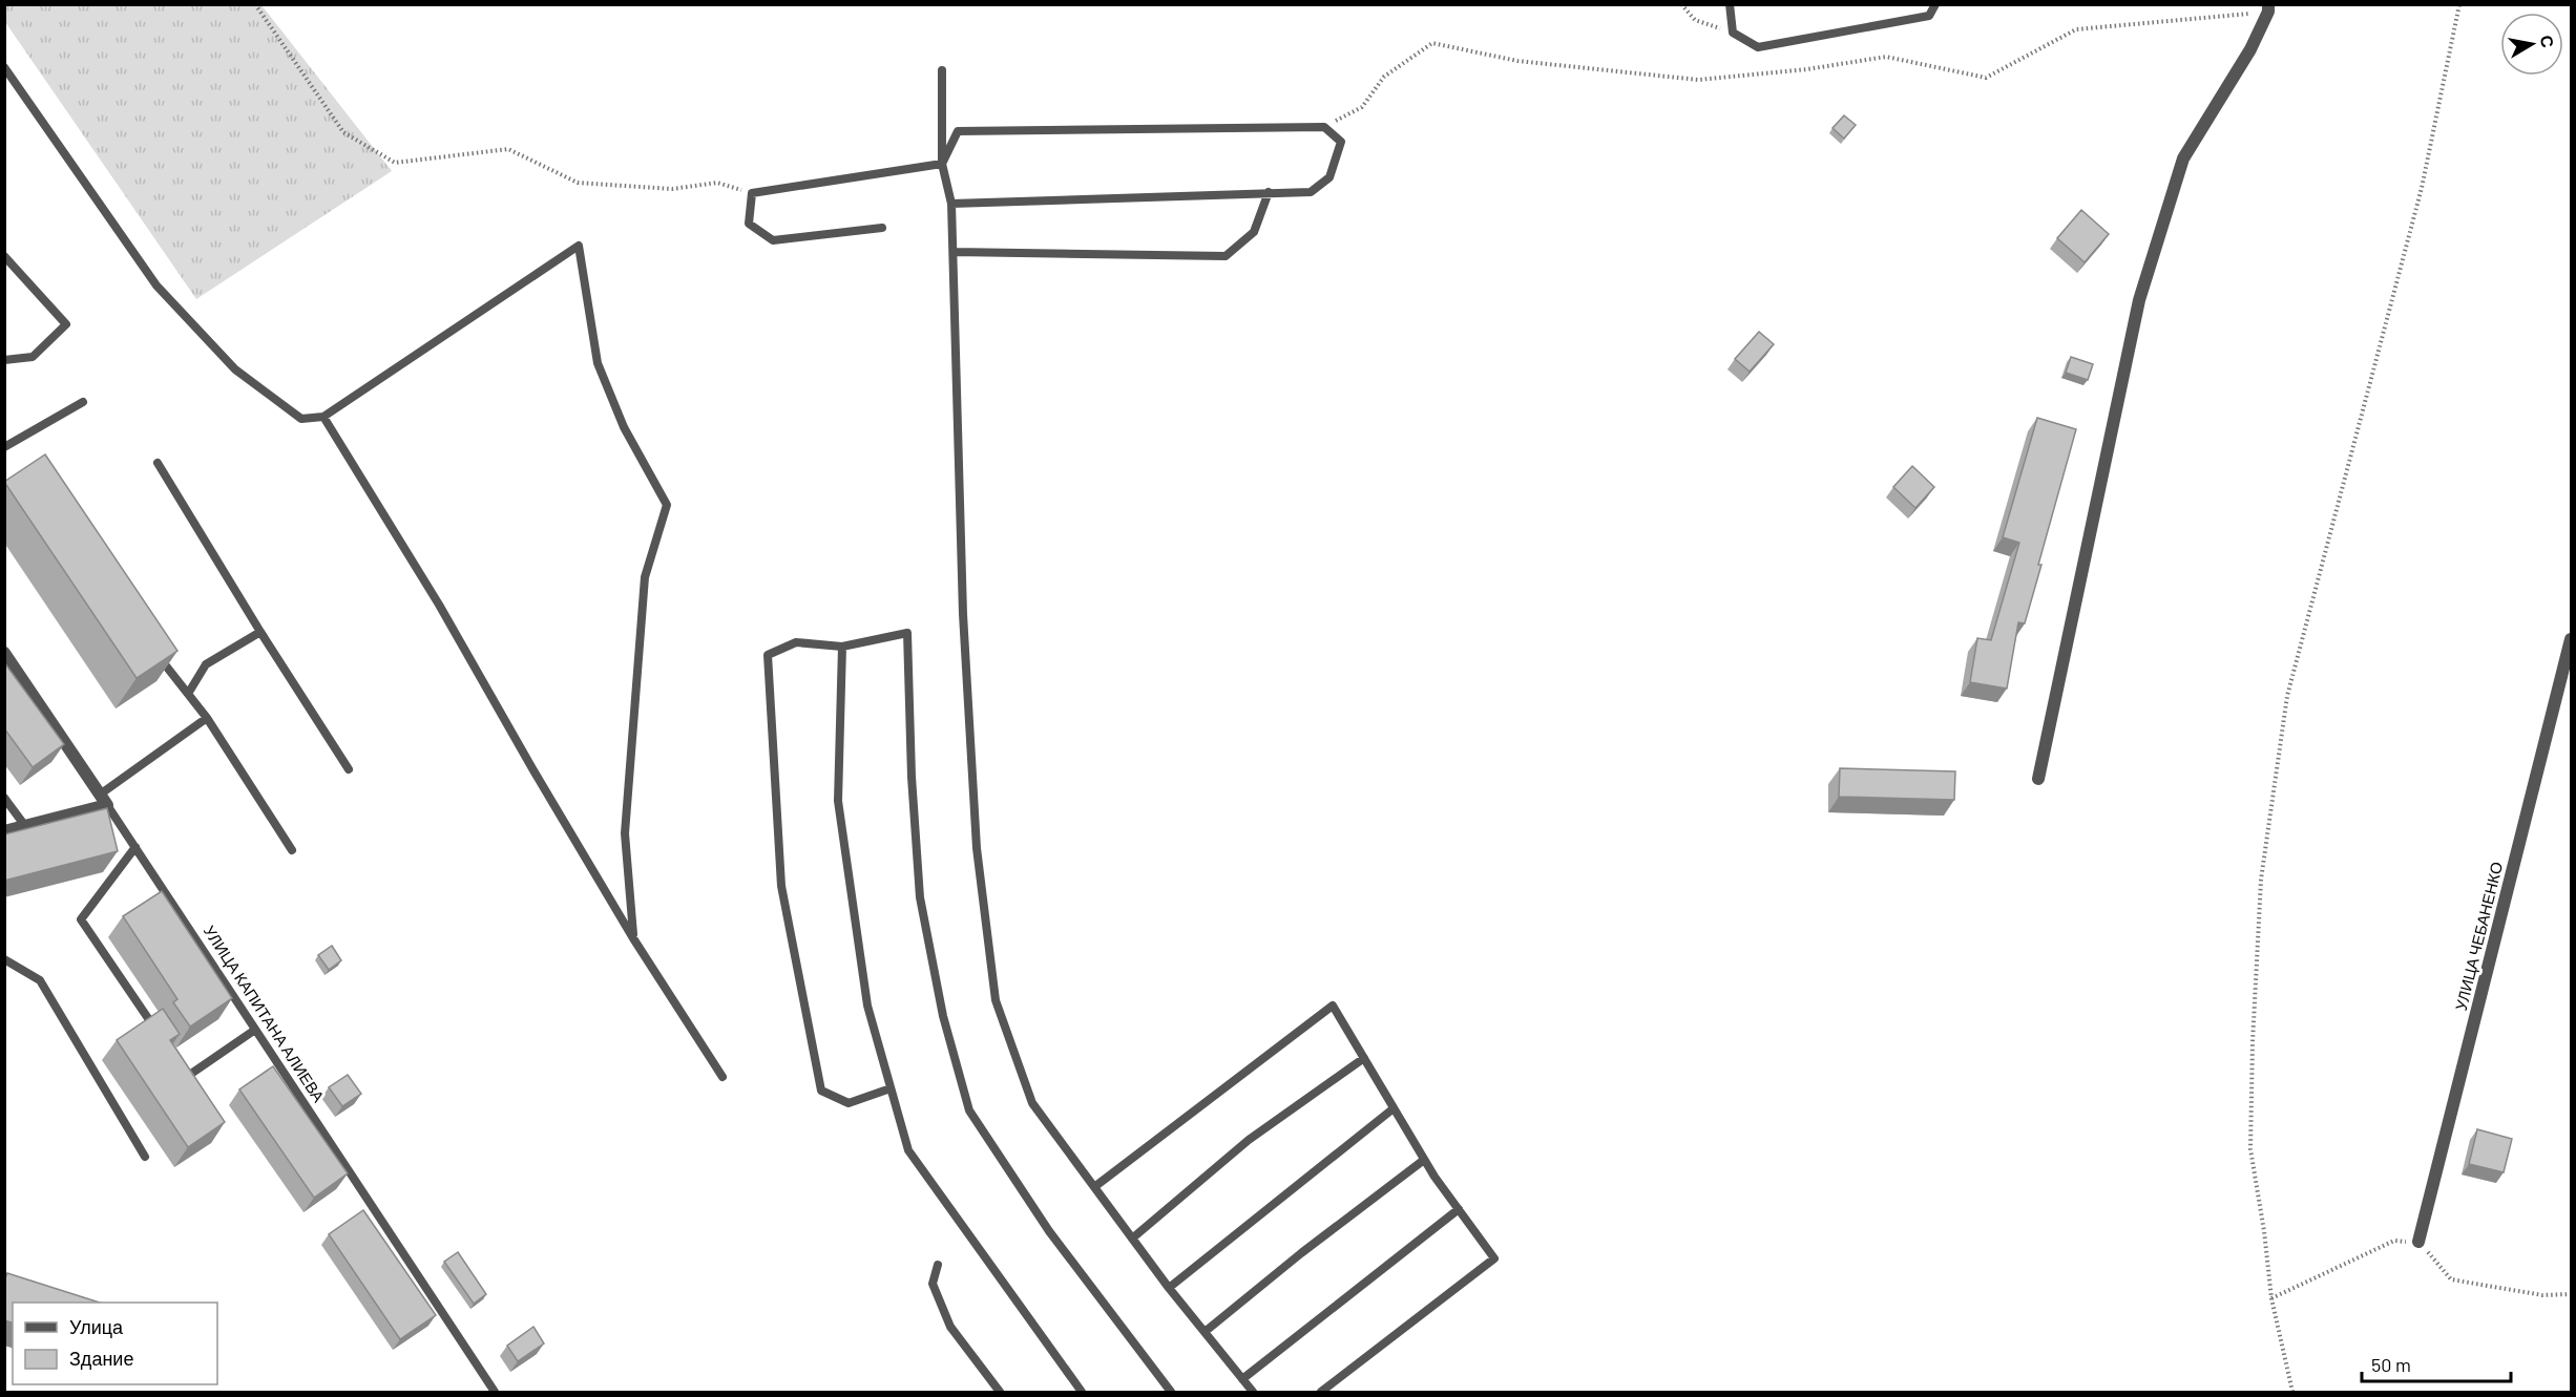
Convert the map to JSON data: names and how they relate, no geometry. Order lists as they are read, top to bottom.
{
  "streets": {
    "street": ["УЛИЦА ЧЕБАНЕНКО", "УЛИЦА КАПИТАНА АЛИЕВА"]
  },
  "legend": ["Улица", "Здание"],
  "scale_bar": "50 m",
  "north": "right"
}
